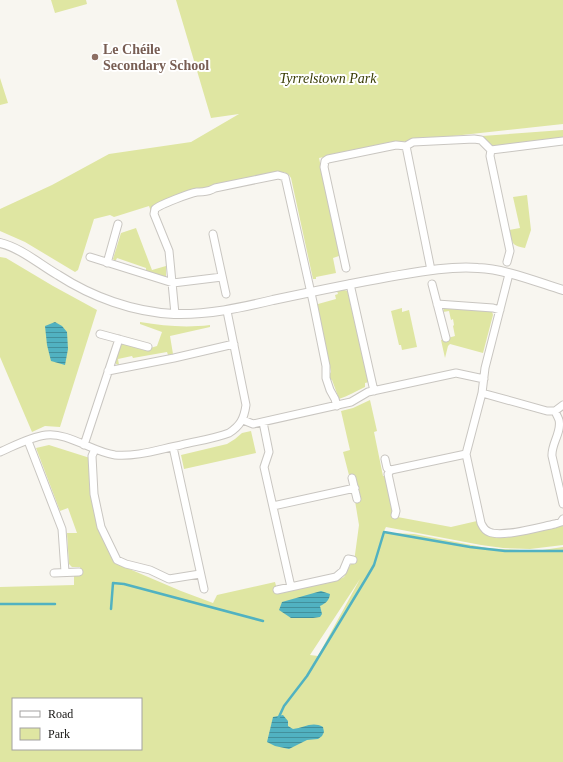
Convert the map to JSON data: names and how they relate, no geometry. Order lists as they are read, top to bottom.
{
  "parks": ["Tyrrelstown Park"],
  "places": ["Le Chéile Secondary School"],
  "legend": ["Road", "Park"]
}
